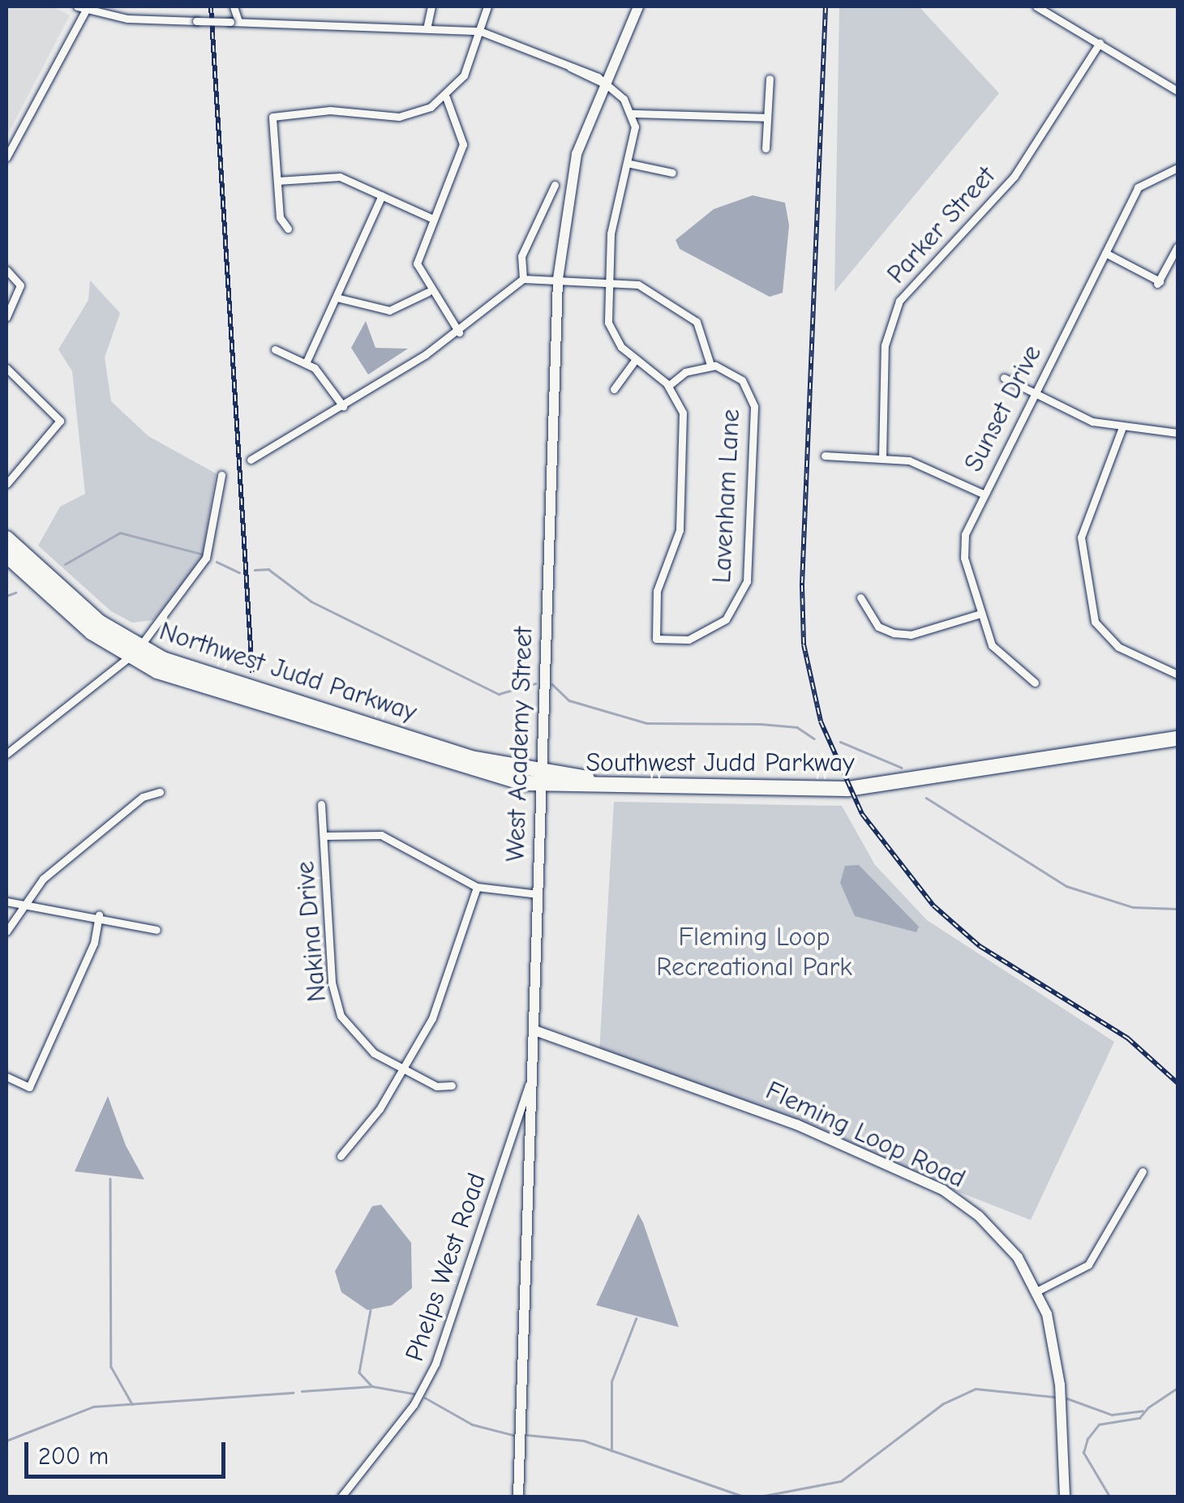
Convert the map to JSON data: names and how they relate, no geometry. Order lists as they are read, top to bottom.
{
  "streets": {
    "highway": ["Northwest Judd Parkway", "Southwest Judd Parkway"],
    "main road": ["West Academy Street", "Fleming Loop Road"],
    "street": [
      "Parker Street",
      "Sunset Drive",
      "Lavenham Lane",
      "Nakina Drive",
      "Phelps West Road"
    ]
  },
  "crossings": [
    ["Northwest Judd Parkway", "West Academy Street"],
    ["Northwest Judd Parkway", "Southwest Judd Parkway"],
    ["West Academy Street", "Southwest Judd Parkway"],
    ["West Academy Street", "Fleming Loop Road"],
    ["West Academy Street", "Phelps West Road"]
  ],
  "parks": ["Fleming Loop Recreational Park"],
  "scale_bar": "200 m"
}
